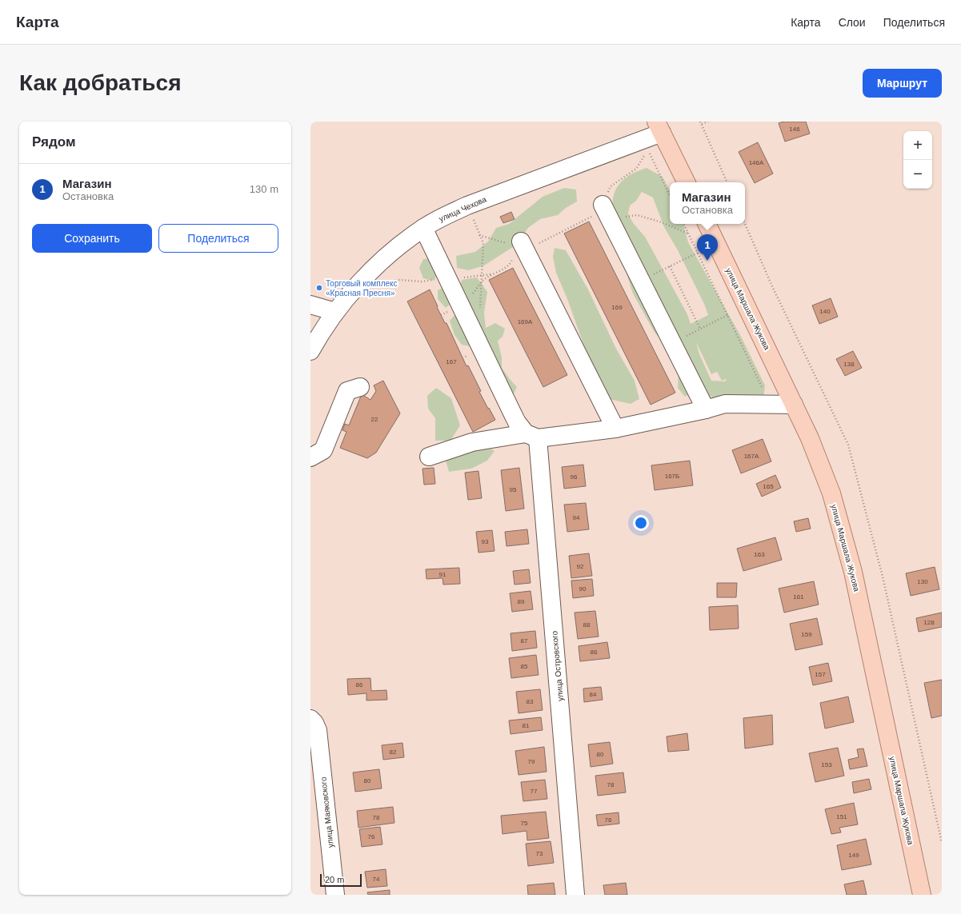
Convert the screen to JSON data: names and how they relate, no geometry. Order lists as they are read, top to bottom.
{
  "streets": {
    "main road": ["улица Маршала Жукова"],
    "street": ["улица Чехова", "улица Островского", "улица Маяковского"]
  },
  "places": ["Торговый комплекс «Красная Пресня»"],
  "house_numbers": [
    "146",
    "146А",
    "169",
    "140",
    "169А",
    "167",
    "138",
    "22",
    "167А",
    "167Б",
    "96",
    "165",
    "95",
    "94",
    "93",
    "163",
    "92",
    "91",
    "130",
    "90",
    "161",
    "89",
    "128",
    "88",
    "159",
    "87",
    "86",
    "85",
    "157",
    "86",
    "84",
    "83",
    "81",
    "82",
    "80",
    "79",
    "153",
    "80",
    "78",
    "77",
    "151",
    "78",
    "76",
    "75",
    "76",
    "73",
    "149",
    "74"
  ],
  "scale_bar": "20 m",
  "page": {
    "header": "Карта",
    "nav": ["Карта", "Слои", "Поделиться"],
    "buttons": [
      "Маршрут",
      ["Сохранить", "Поделиться"]
    ],
    "title": "Как добраться",
    "heading": "Рядом",
    "map_buttons": ["+", "−"],
    "list": [
      {
        "mark": "1",
        "name": "Магазин",
        "note": "Остановка",
        "value": "130 m"
      }
    ],
    "popup": ["Магазин", "Остановка"],
    "pins": "1",
    "scale": "20 m"
  }
}
